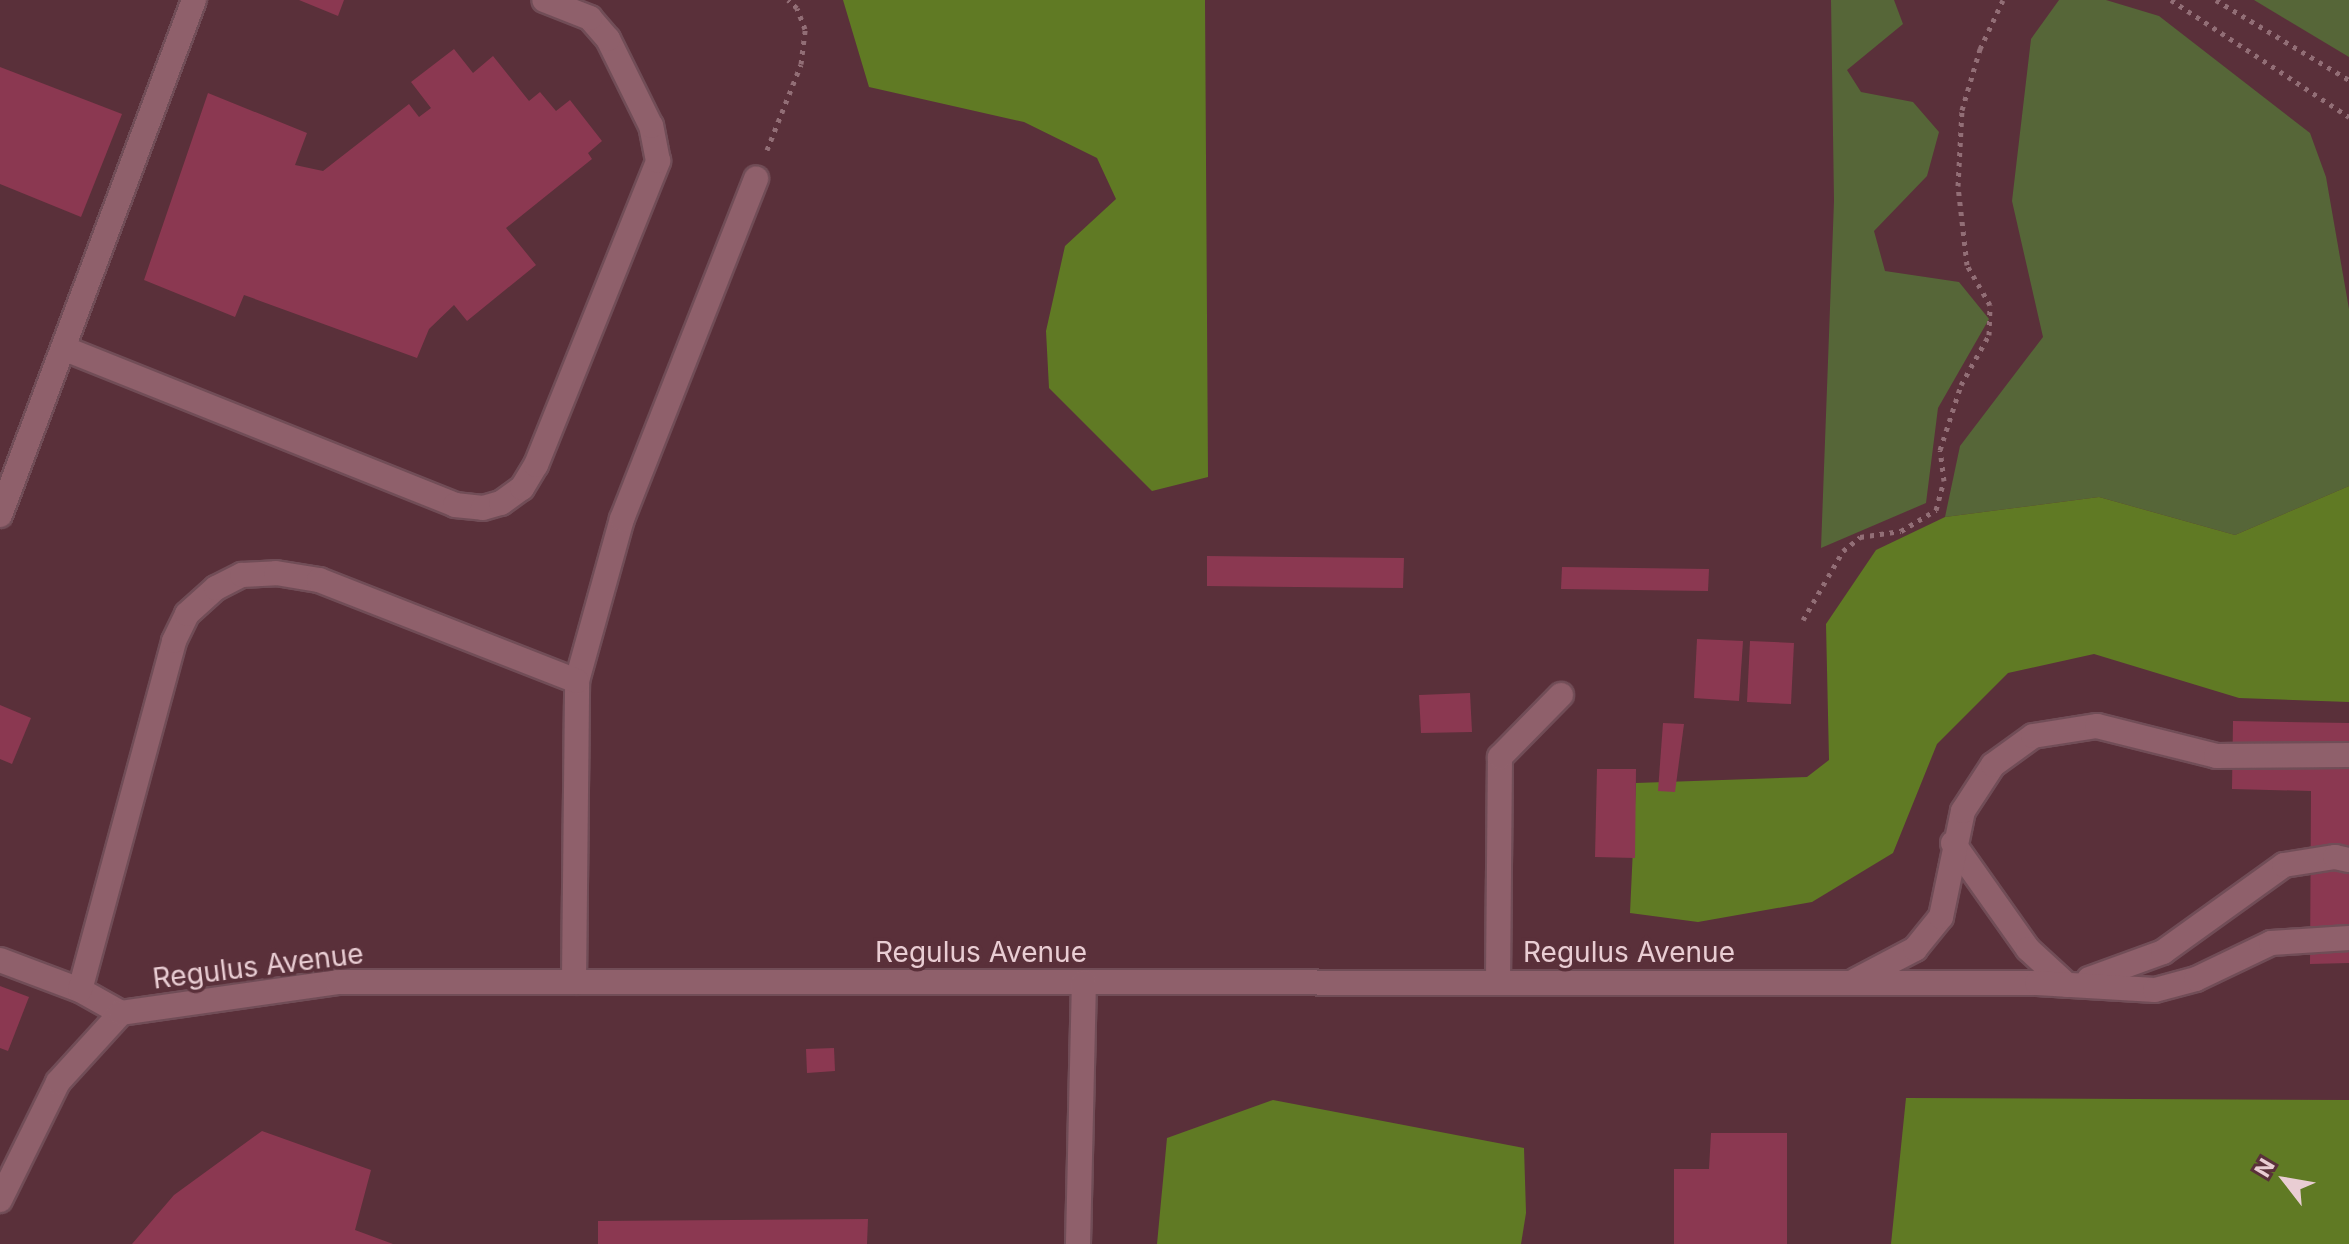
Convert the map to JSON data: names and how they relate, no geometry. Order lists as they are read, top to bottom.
{
  "streets": {
    "street": ["Regulus Avenue"]
  },
  "north": "top left"
}
